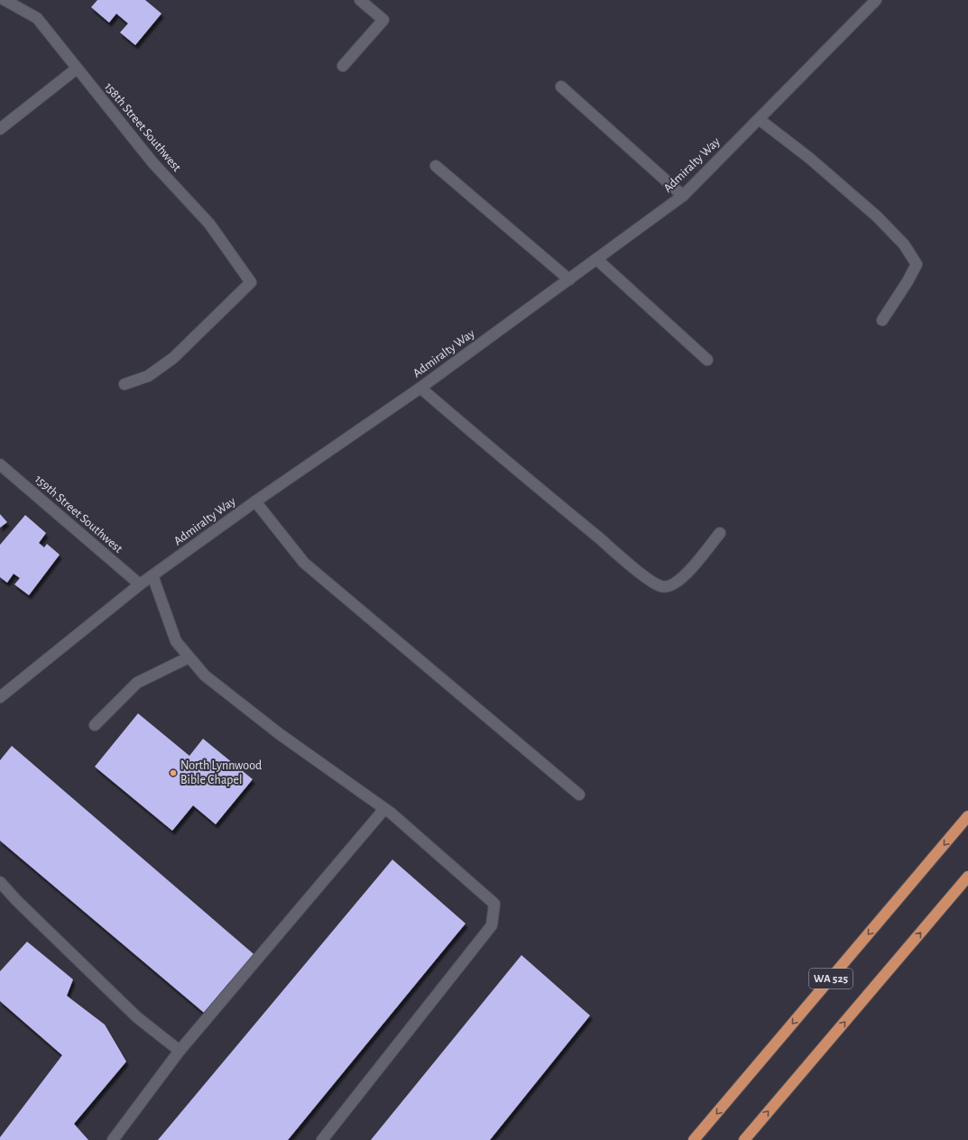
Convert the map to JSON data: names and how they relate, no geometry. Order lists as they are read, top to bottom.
{
  "streets": {
    "highway": ["WA 525"],
    "street": ["158th Street Southwest", "Admiralty Way", "159th Street Southwest"]
  },
  "crossings": [
    ["Admiralty Way", "159th Street Southwest"]
  ],
  "places": ["North Lynnwood Bible Chapel"]
}
